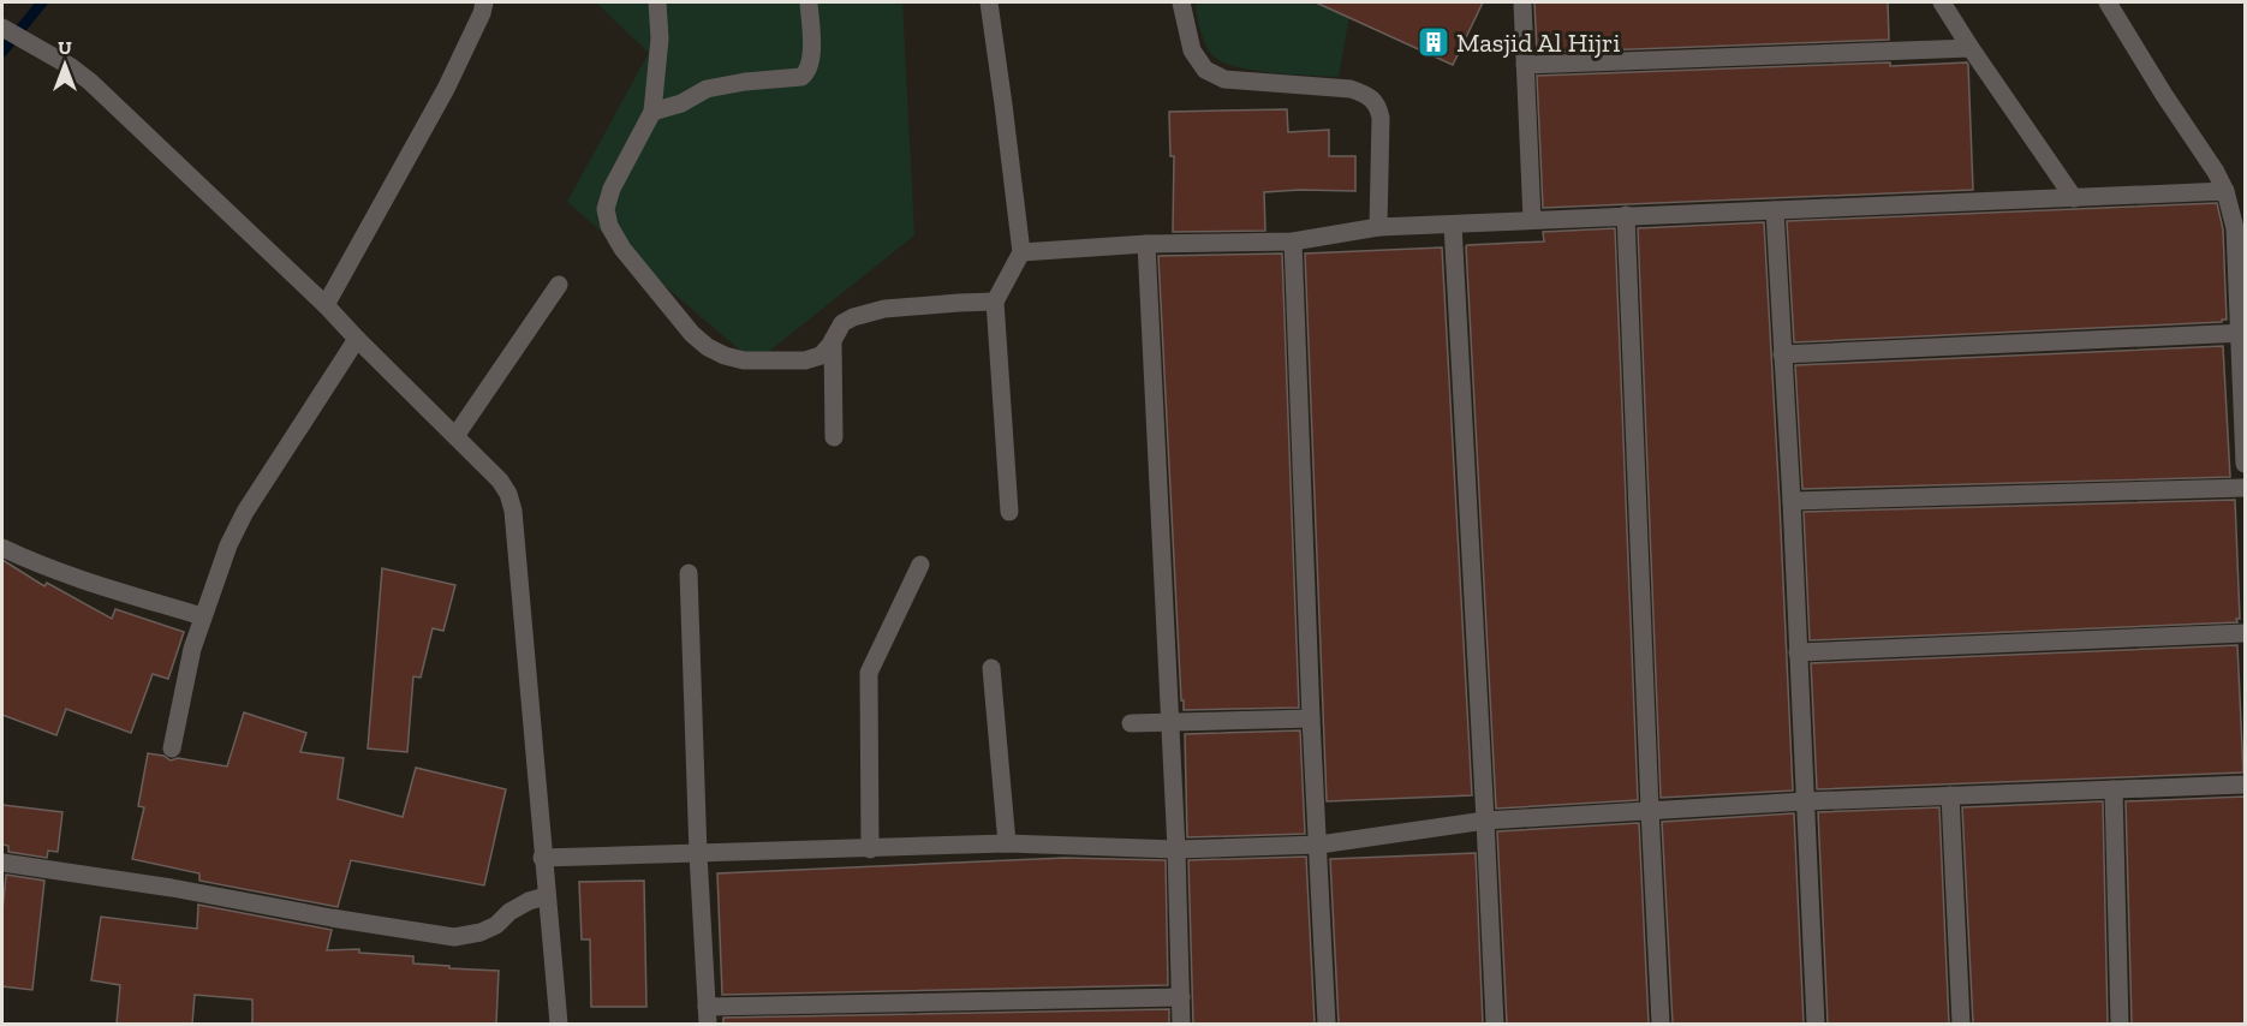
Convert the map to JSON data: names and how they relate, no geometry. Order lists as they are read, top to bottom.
{
  "places": {
    "building": ["Masjid Al Hijri"]
  },
  "north": "top"
}
